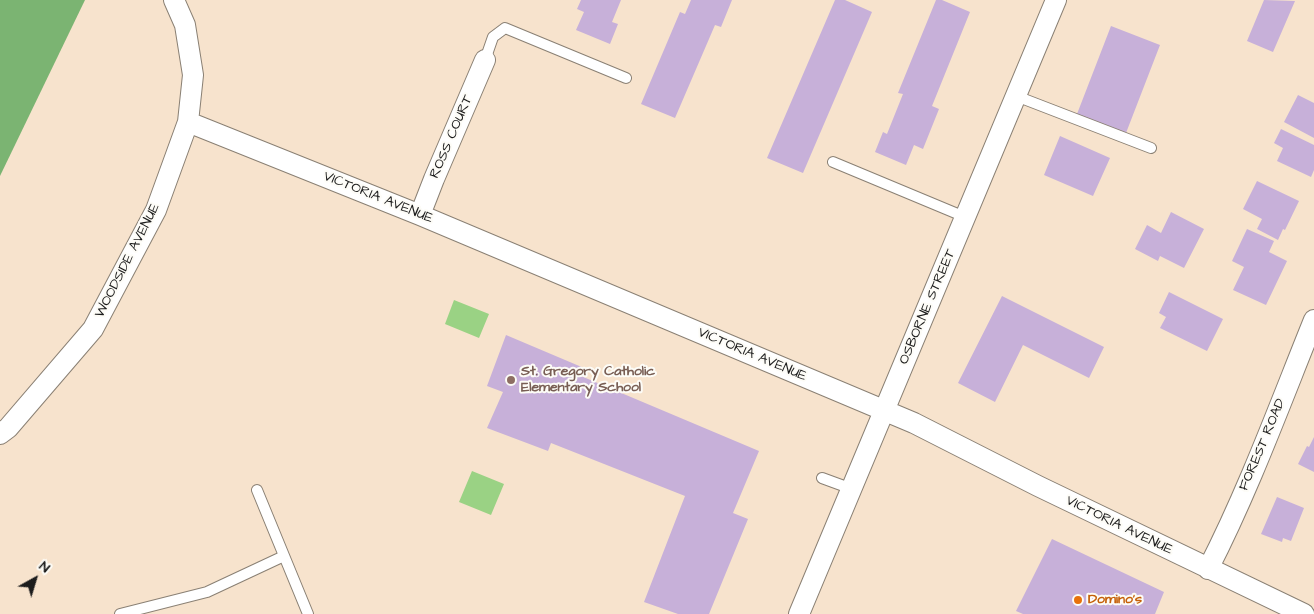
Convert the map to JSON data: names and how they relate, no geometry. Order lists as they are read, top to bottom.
{
  "streets": {
    "street": [
      "ROSS COURT",
      "VICTORIA AVENUE",
      "WOODSIDE AVENUE",
      "OSBORNE STREET",
      "FOREST ROAD"
    ]
  },
  "crossings": [
    ["ROSS COURT", "VICTORIA AVENUE"],
    ["VICTORIA AVENUE", "WOODSIDE AVENUE"],
    ["VICTORIA AVENUE", "OSBORNE STREET"],
    ["VICTORIA AVENUE", "FOREST ROAD"]
  ],
  "places": ["St. Gregory Catholic Elementary School", "Domino's"],
  "north": "top right"
}
